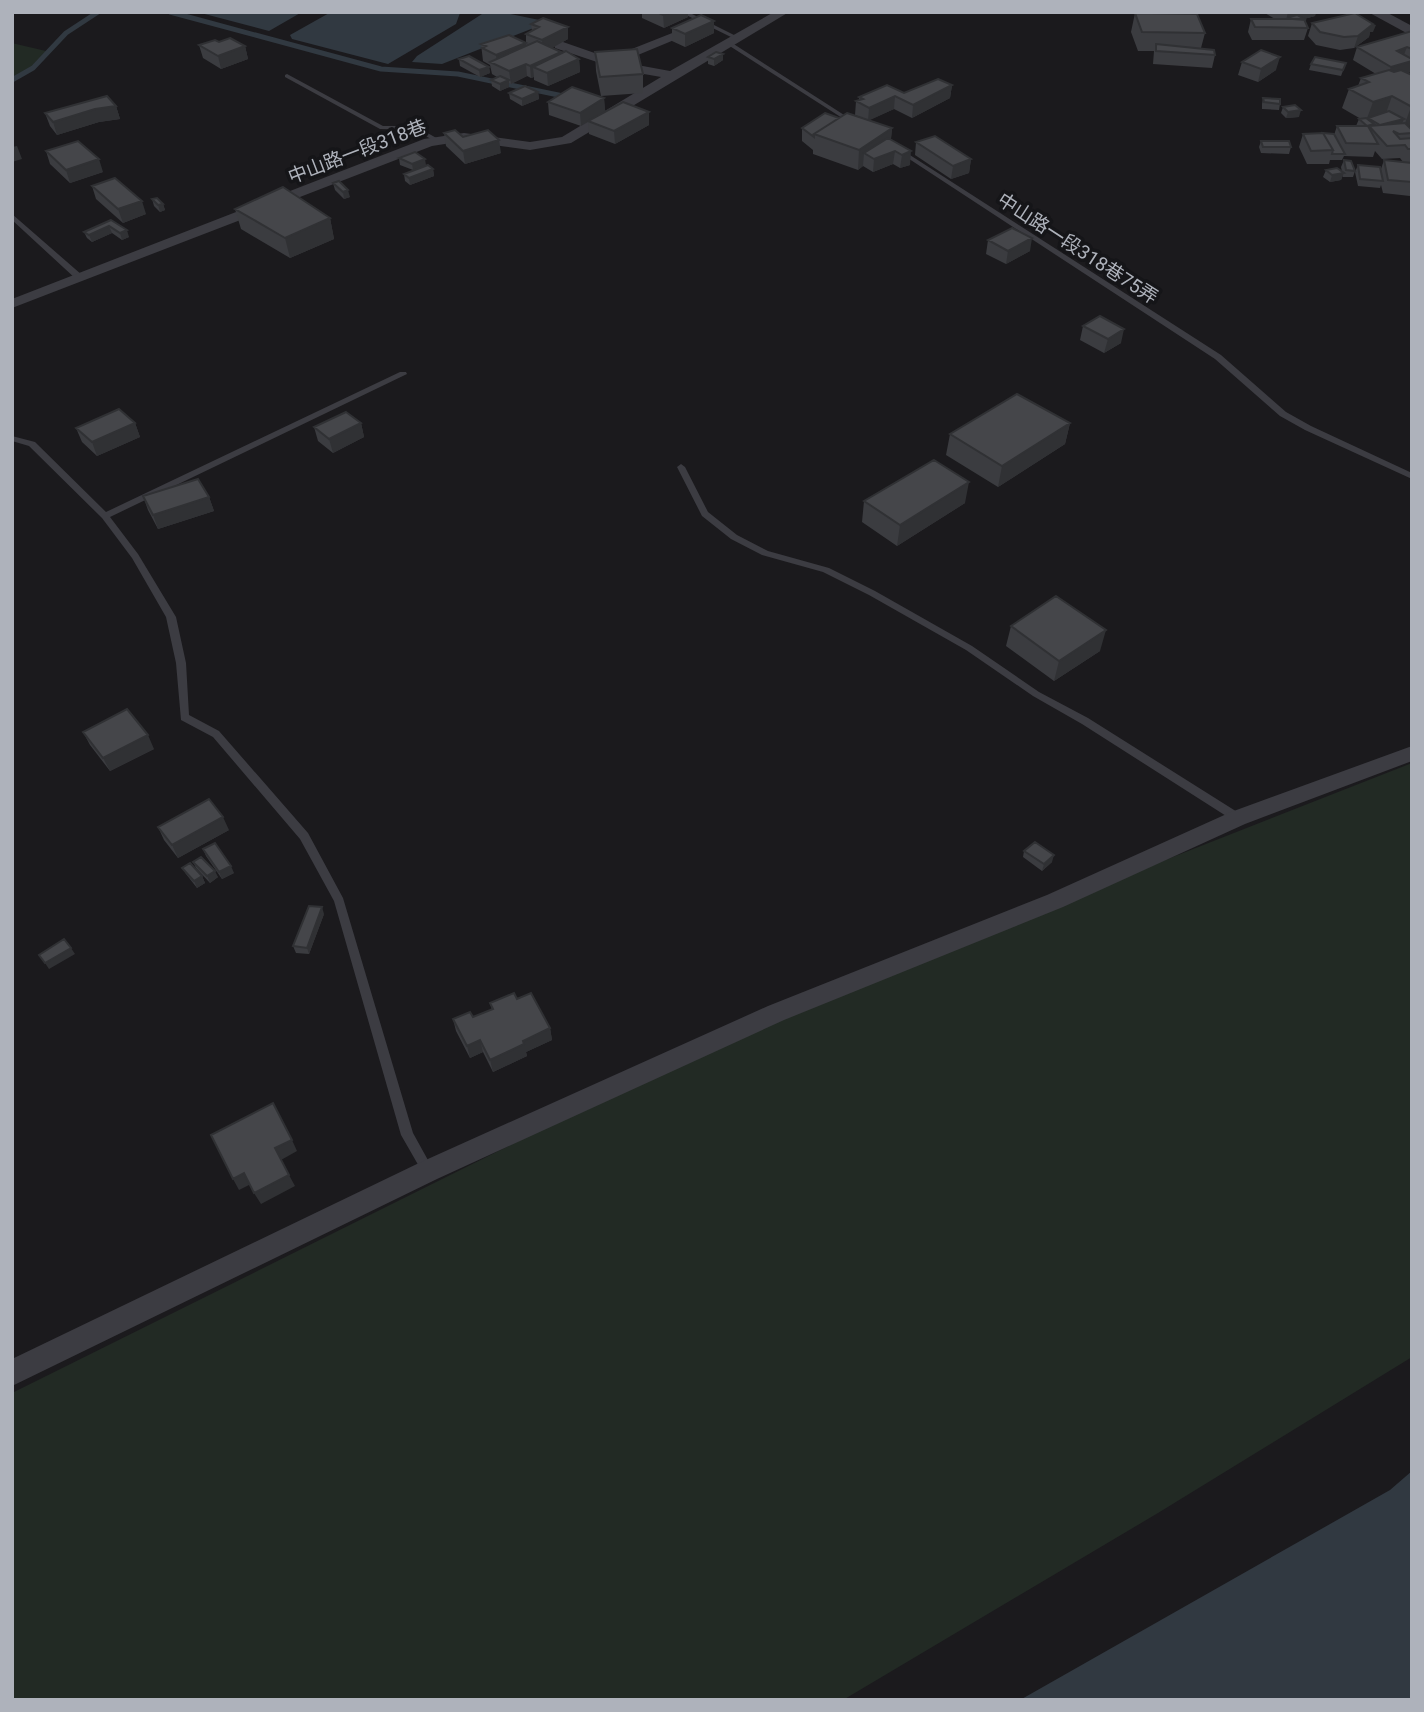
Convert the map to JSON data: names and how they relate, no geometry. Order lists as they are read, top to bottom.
{
  "streets": {
    "street": ["中山路一段318巷"],
    "lane": ["中山路一段318巷75弄"]
  }
}
